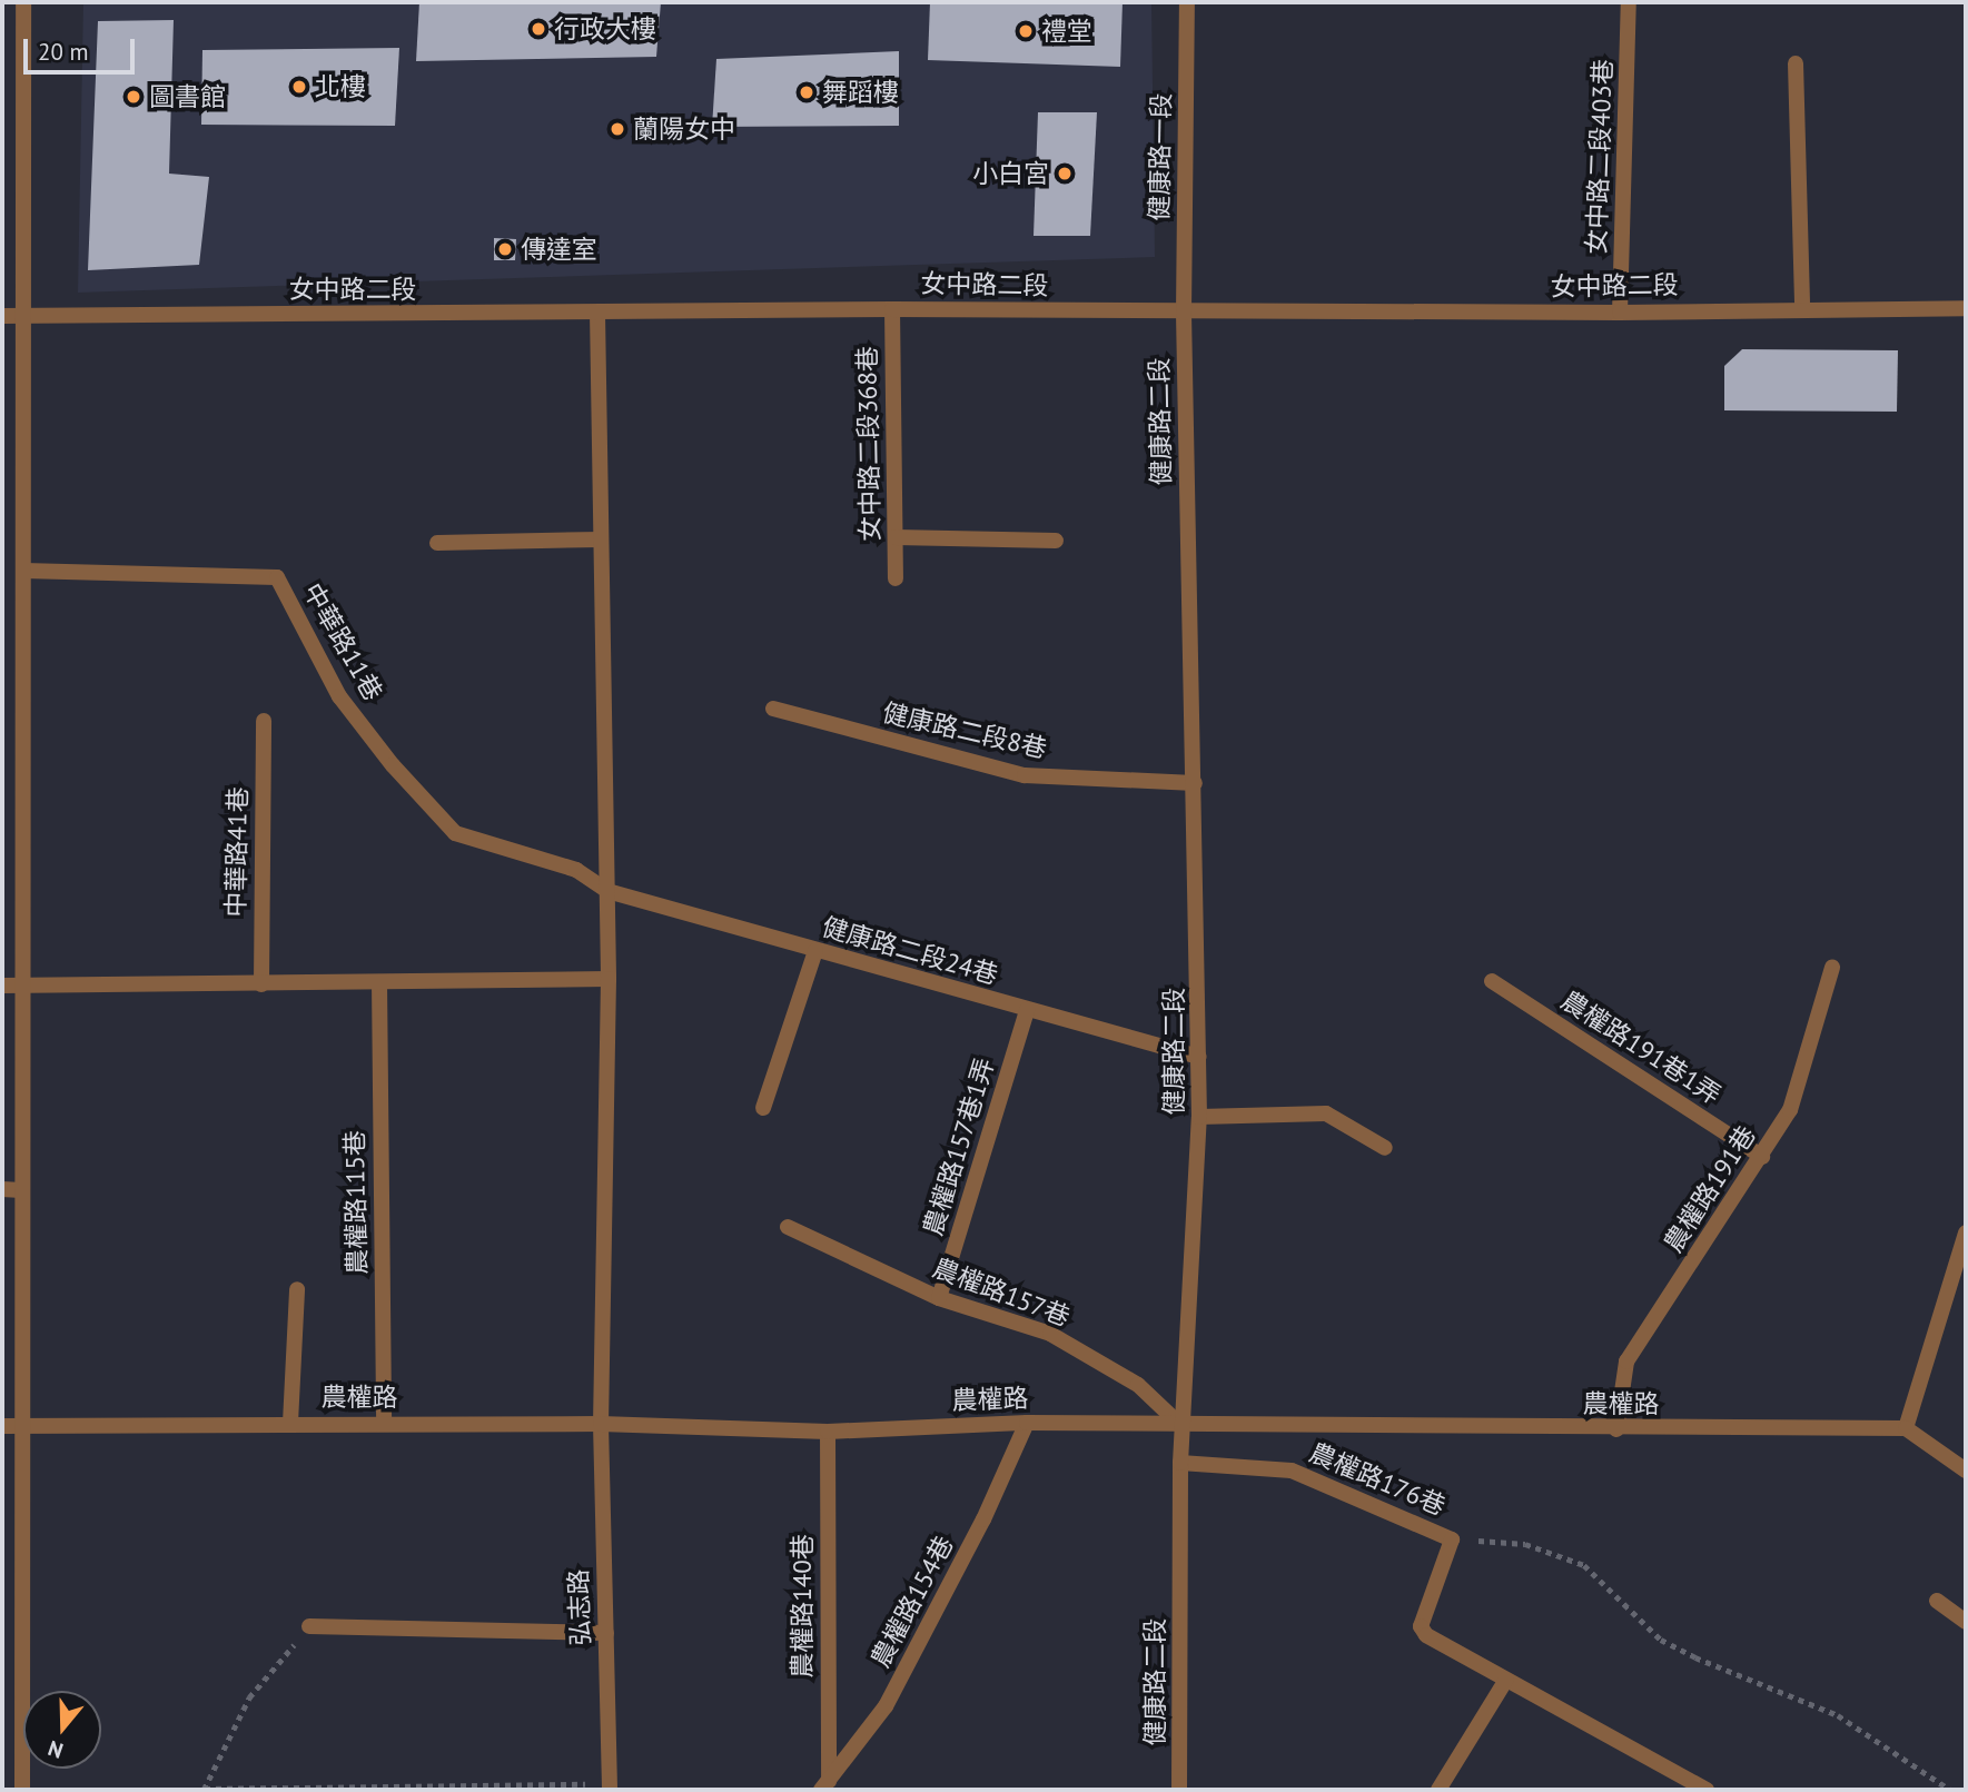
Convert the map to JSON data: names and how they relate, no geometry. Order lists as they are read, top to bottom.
{
  "streets": {
    "street": [
      "健康路一段",
      "女中路二段403巷",
      "女中路二段",
      "健康路二段",
      "女中路二段368巷",
      "中華路11巷",
      "健康路二段8巷",
      "中華路41巷",
      "健康路二段24巷",
      "農權路191巷1弄",
      "農權路157巷1弄",
      "農權路191巷",
      "農權路115巷",
      "農權路157巷",
      "農權路",
      "農權路176巷",
      "農權路154巷",
      "農權路140巷",
      "弘志路"
    ]
  },
  "crossings": [
    ["健康路一段", "女中路二段"],
    ["健康路一段", "健康路二段"],
    ["女中路二段403巷", "女中路二段"],
    ["女中路二段", "健康路二段"],
    ["女中路二段", "女中路二段368巷"],
    ["女中路二段", "弘志路"],
    ["健康路二段", "健康路二段8巷"],
    ["健康路二段", "健康路二段24巷"],
    ["健康路二段", "農權路157巷"],
    ["健康路二段", "農權路"],
    ["健康路二段", "農權路176巷"],
    ["中華路11巷", "健康路二段24巷"],
    ["中華路11巷", "弘志路"],
    ["健康路二段24巷", "農權路157巷1弄"],
    ["健康路二段24巷", "弘志路"],
    ["農權路191巷1弄", "農權路191巷"],
    ["農權路157巷1弄", "農權路157巷"],
    ["農權路191巷", "農權路"],
    ["農權路115巷", "農權路"],
    ["農權路157巷", "農權路"],
    ["農權路", "農權路154巷"],
    ["農權路", "農權路140巷"],
    ["農權路", "弘志路"],
    ["農權路154巷", "農權路140巷"]
  ],
  "places": [
    "行政大樓",
    "禮堂",
    "北樓",
    "舞蹈樓",
    "圖書館",
    "蘭陽女中",
    "小白宮",
    "傳達室"
  ],
  "scale_bar": "20 m",
  "north": "bottom"
}
